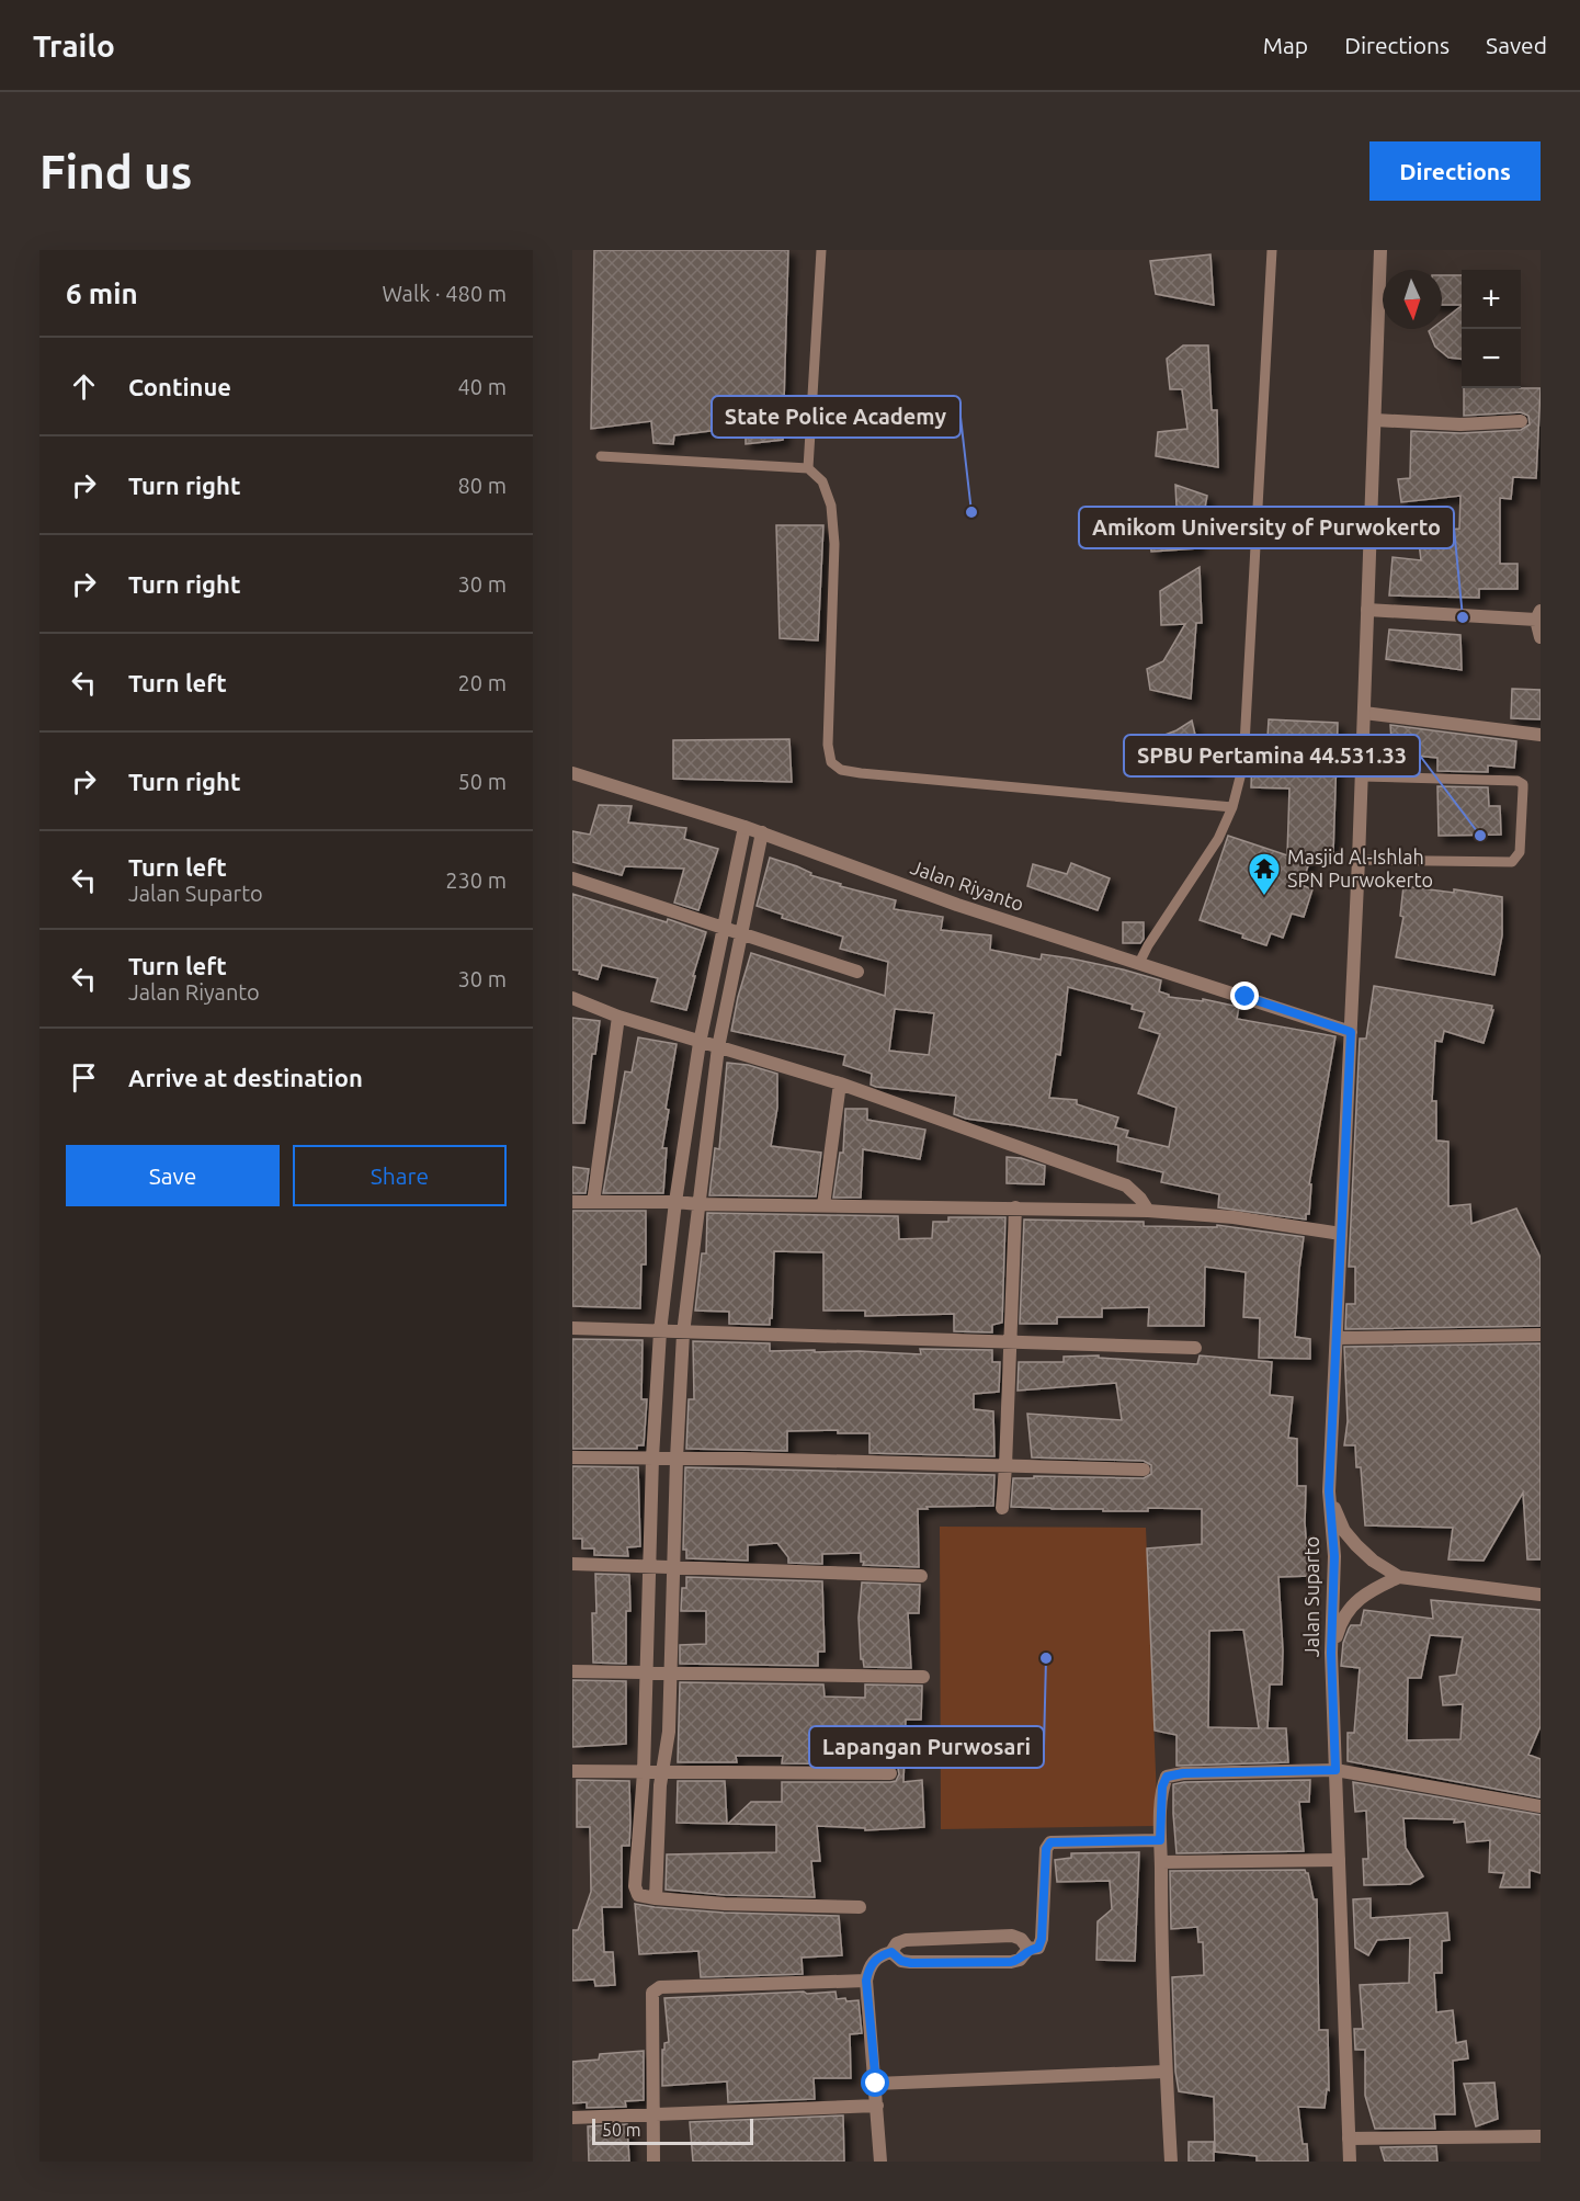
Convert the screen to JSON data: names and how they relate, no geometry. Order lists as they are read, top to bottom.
{
  "streets": {
    "street": ["Jalan Riyanto", "Jalan Suparto"]
  },
  "crossings": [
    ["Jalan Riyanto", "Jalan Suparto"]
  ],
  "places": {
    "other": [
      "State Police Academy",
      "Amikom University of Purwokerto",
      "SPBU Pertamina 44.531.33",
      "Lapangan Purwosari"
    ],
    "temple": ["Masjid Al-Ishlah SPN Purwokerto"]
  },
  "scale_bar": "50 m",
  "north": "bottom",
  "page": {
    "header": "Trailo",
    "nav": ["Map", "Directions", "Saved"],
    "buttons": [
      "Directions",
      ["Save", "Share"]
    ],
    "title": "Find us",
    "heading": ["6 min", "Walk · 480 m"],
    "map_buttons": ["+", "−"],
    "list": [
      ["Continue", "40 m"],
      ["Turn right", "80 m"],
      ["Turn right", "30 m"],
      ["Turn left", "20 m"],
      ["Turn right", "50 m"],
      ["Turn left", "Jalan Suparto", "230 m"],
      ["Turn left", "Jalan Riyanto", "30 m"],
      "Arrive at destination"
    ],
    "scale": "50 m"
  }
}
